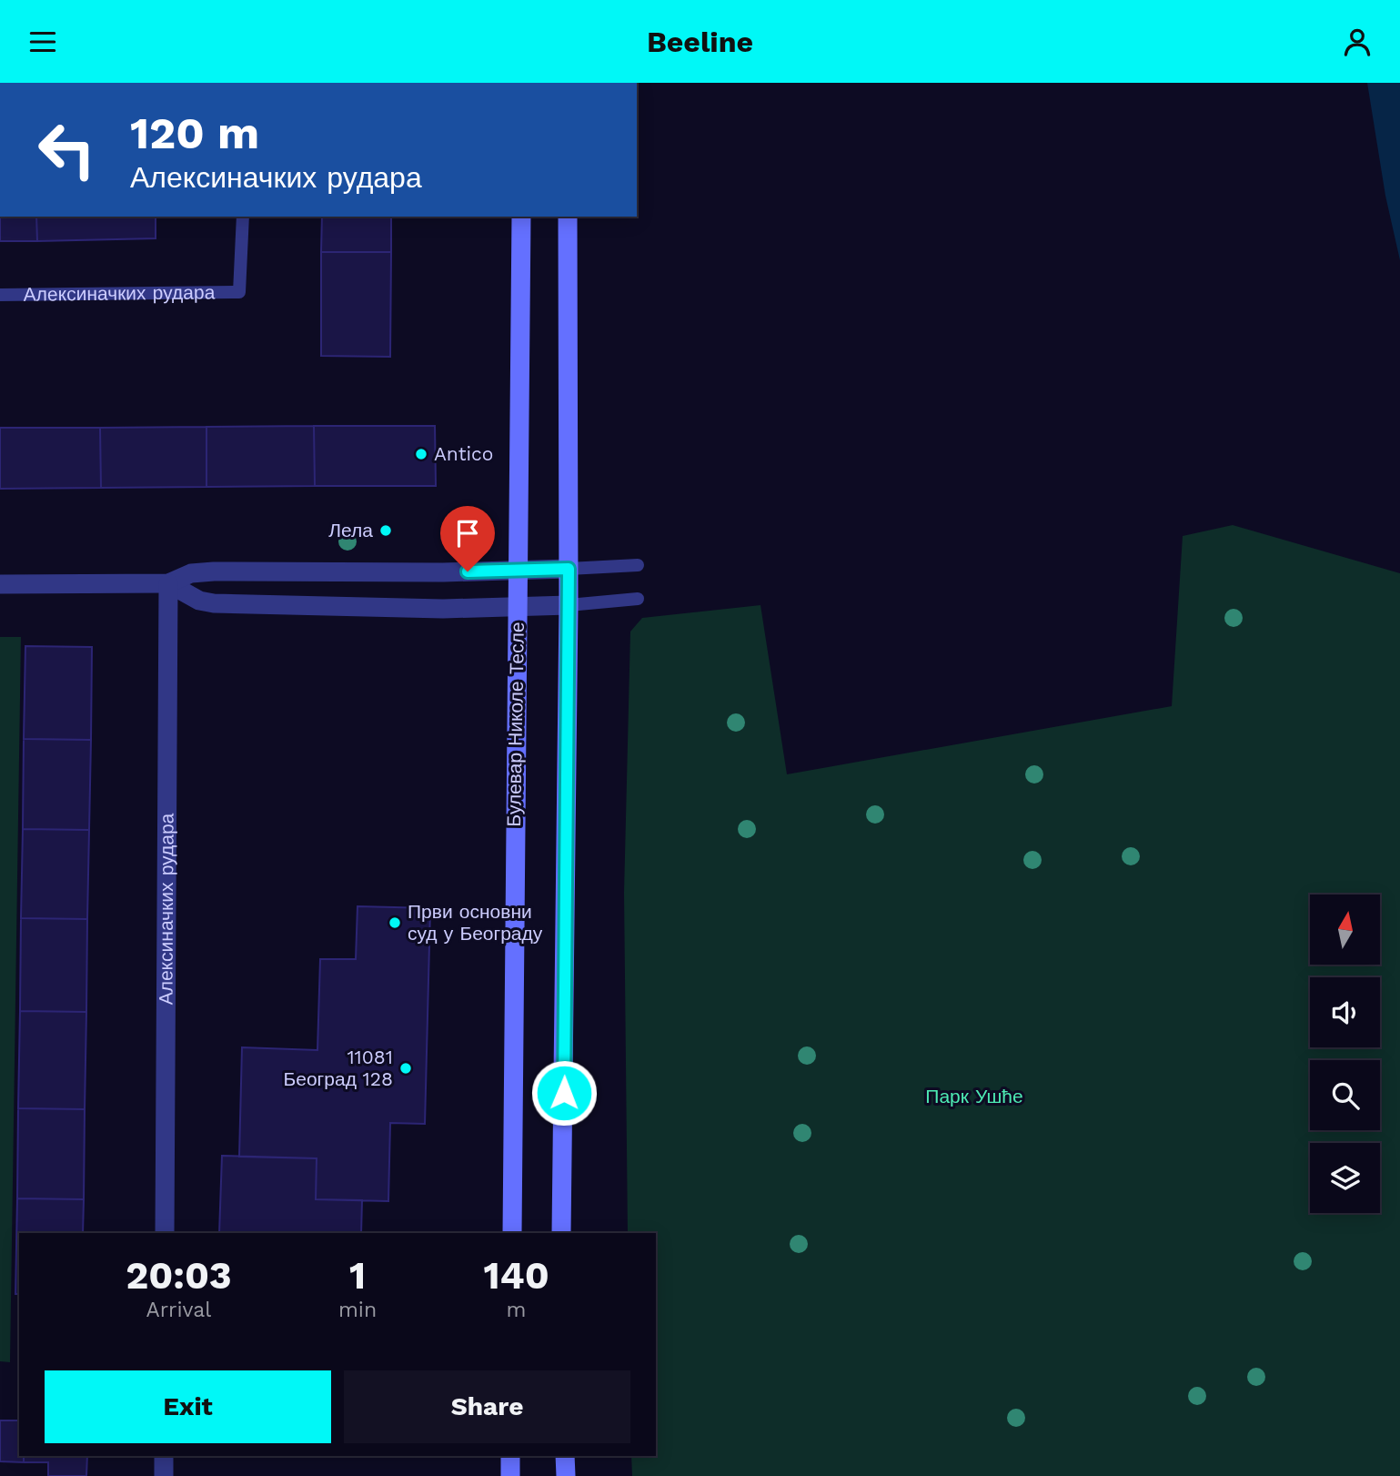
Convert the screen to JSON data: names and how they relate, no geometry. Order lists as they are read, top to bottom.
{
  "streets": {
    "main road": ["Булевар Николе Тесле"],
    "street": ["Алексиначких рудара"]
  },
  "parks": ["Парк Ушће"],
  "places": [
    "Antico",
    "Лела",
    "Први основни суд у Београду",
    "11081 Београд 128"
  ],
  "north": "top",
  "page": {
    "header": "Beeline",
    "turn": ["120 m", "Алексиначких рудара"],
    "eta": [
      "20:03",
      "Arrival",
      "1",
      "min",
      "140",
      "m"
    ],
    "buttons": ["Exit", "Share"]
  }
}
